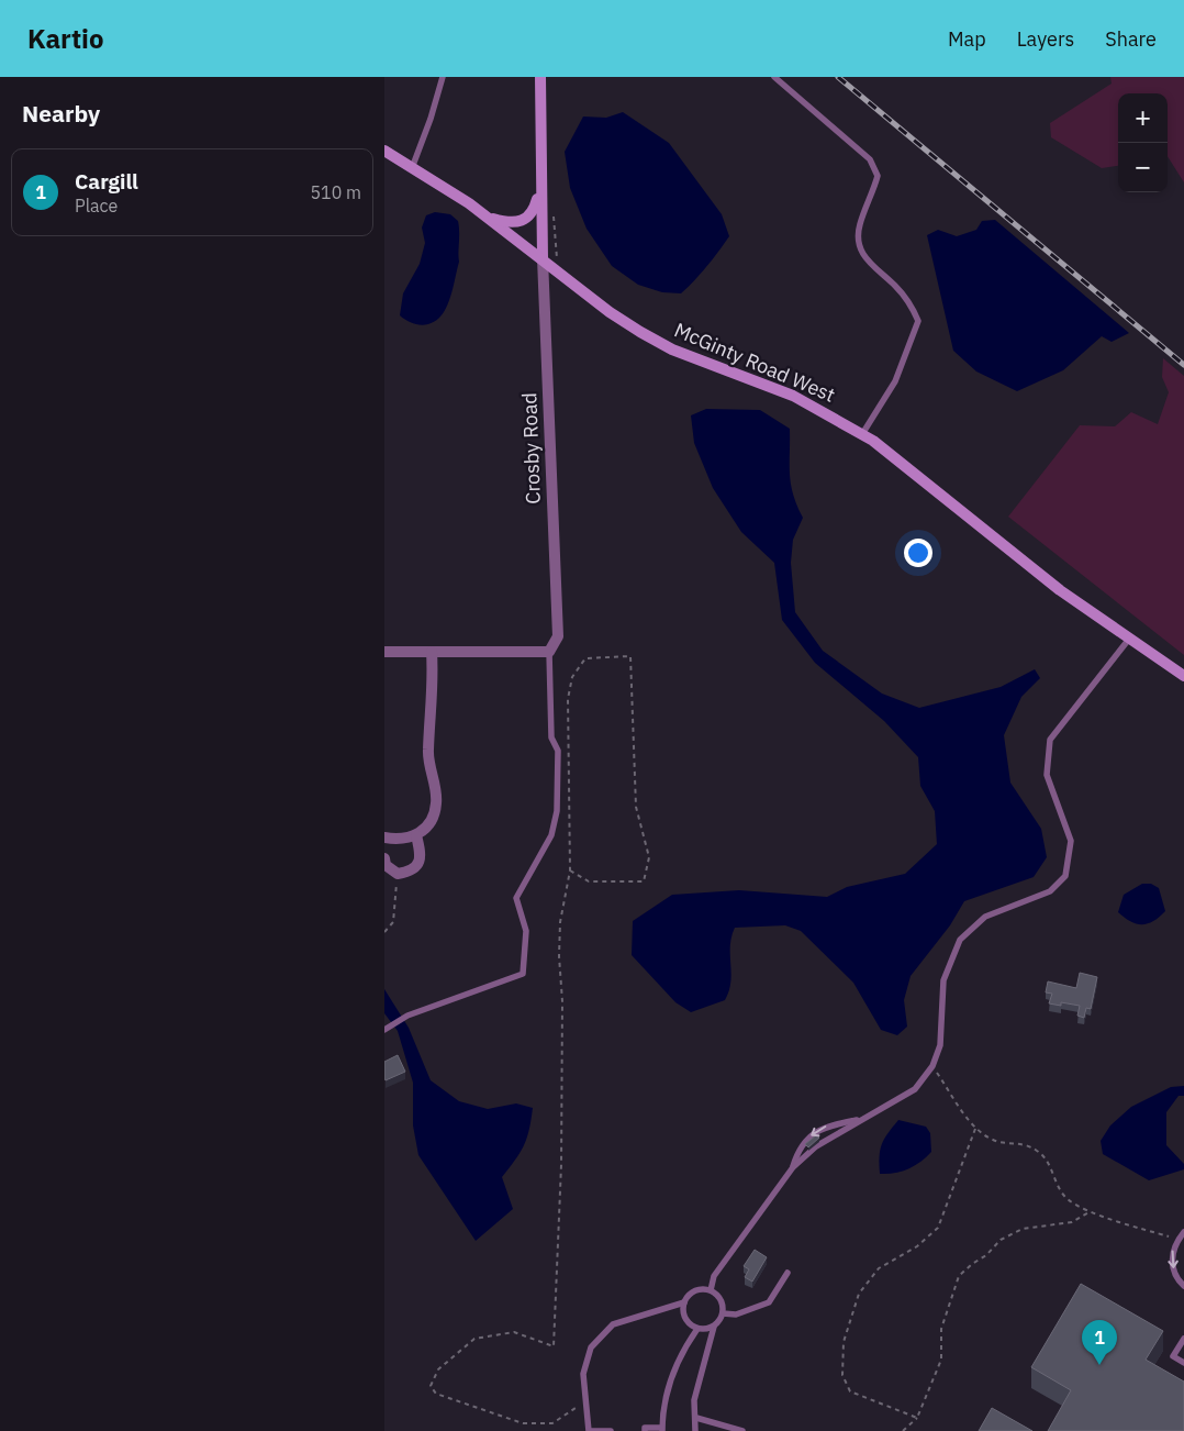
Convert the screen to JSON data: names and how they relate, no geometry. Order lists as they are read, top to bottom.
{
  "streets": {
    "main road": ["McGinty Road West", "Crosby Road"]
  },
  "crossings": [
    ["McGinty Road West", "Crosby Road"]
  ],
  "page": {
    "header": "Kartio",
    "nav": ["Map", "Layers", "Share"],
    "heading": "Nearby",
    "map_buttons": ["+", "−"],
    "list": [
      {
        "mark": "1",
        "name": "Cargill",
        "note": "Place",
        "value": "510 m"
      }
    ],
    "pins": "1"
  }
}
